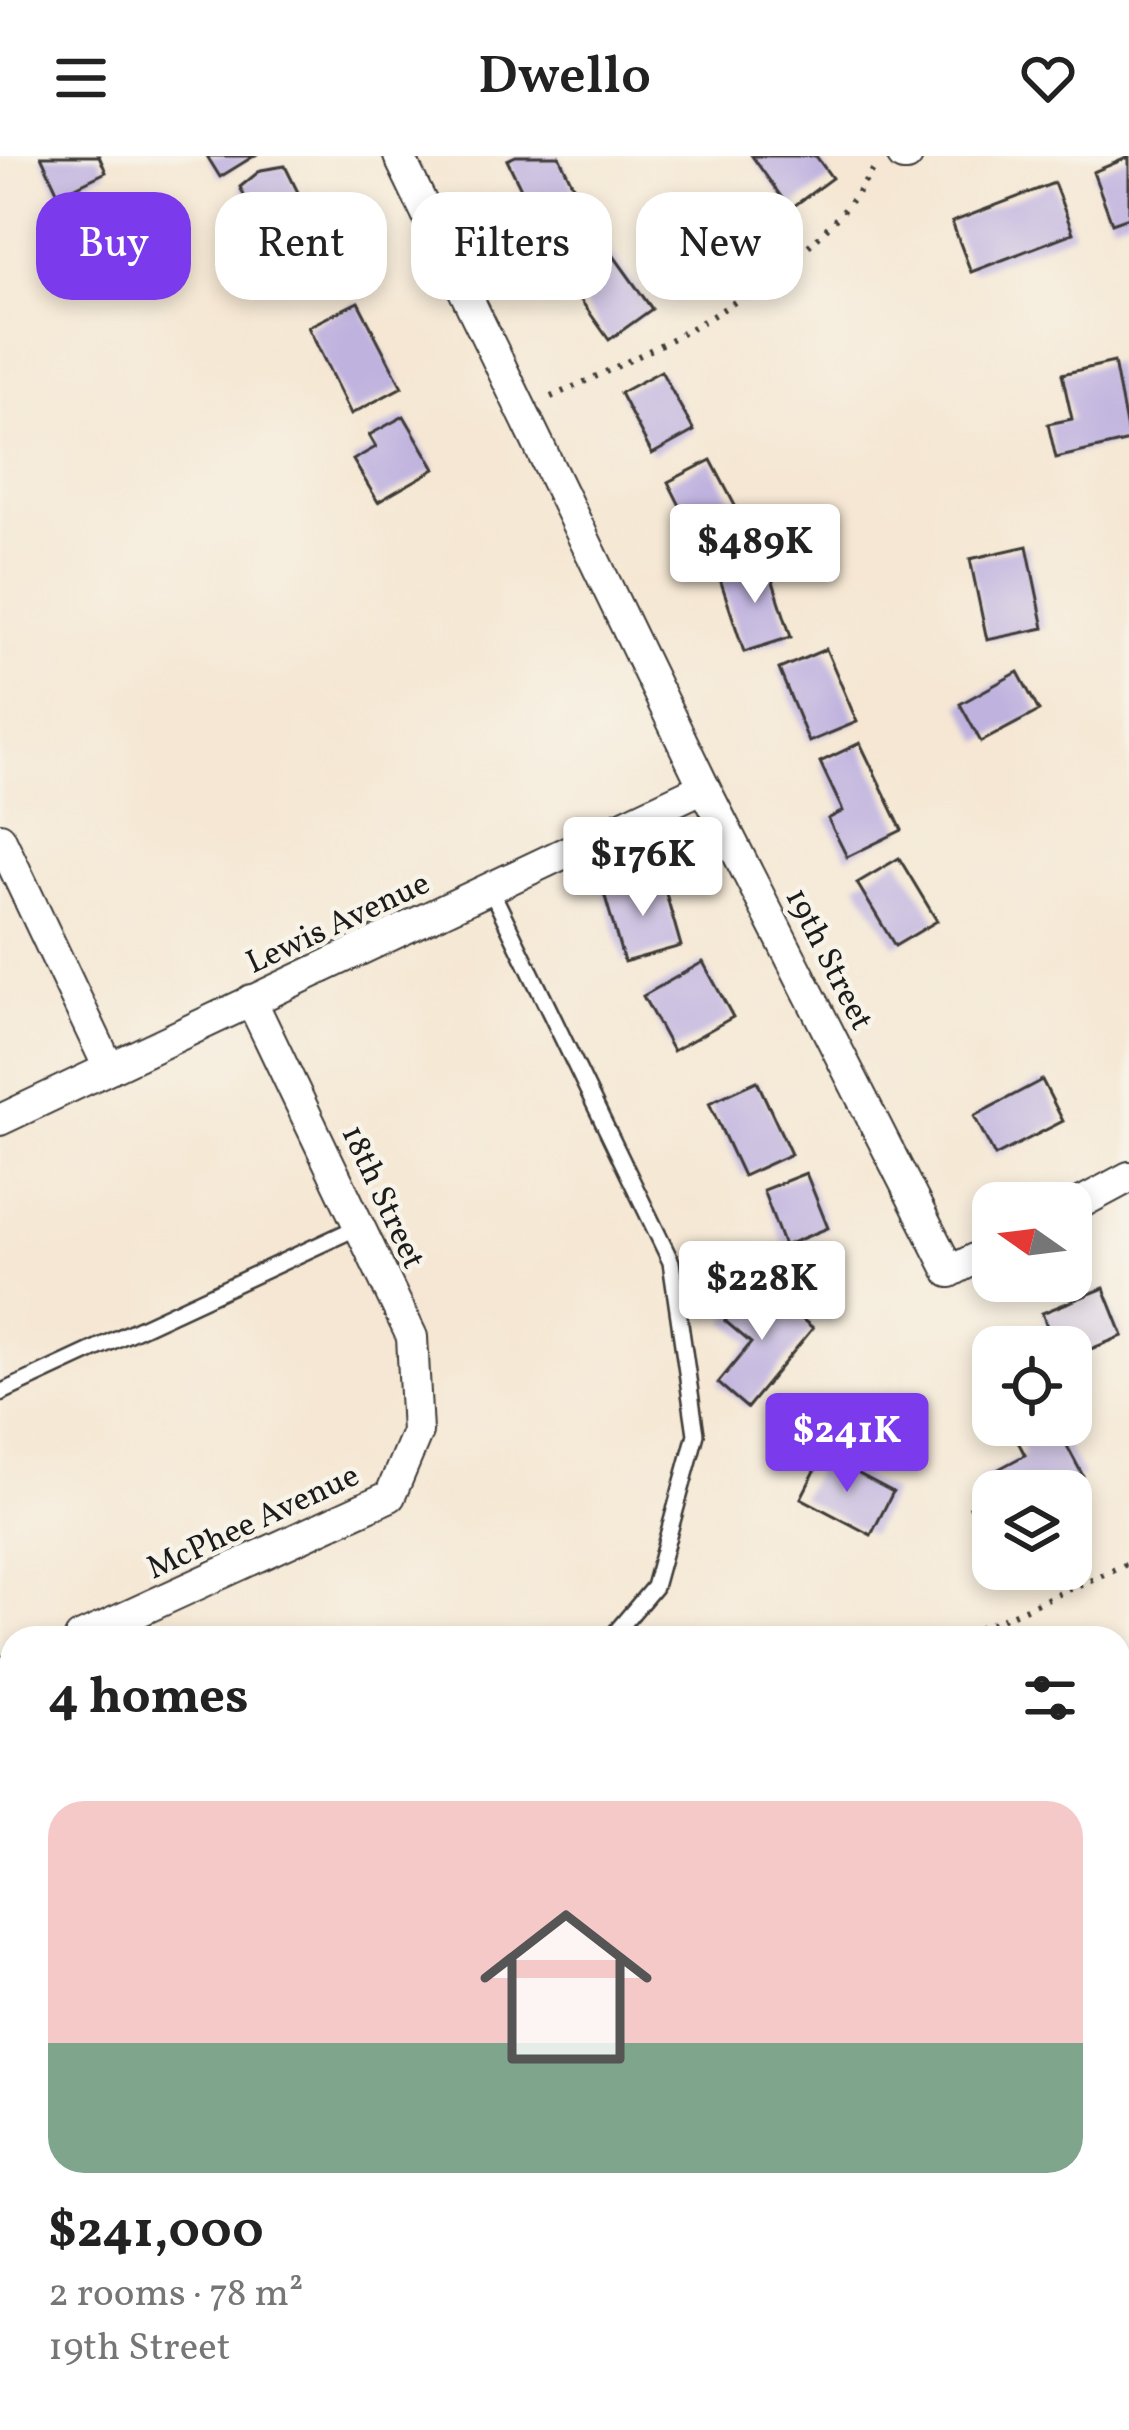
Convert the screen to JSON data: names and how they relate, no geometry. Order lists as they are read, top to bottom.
{
  "streets": {
    "street": [
      "Lewis Avenue",
      "19th Street",
      "18th Street",
      "McPhee Avenue"
    ]
  },
  "crossings": [
    ["Lewis Avenue", "19th Street"],
    ["Lewis Avenue", "18th Street"],
    ["18th Street", "McPhee Avenue"]
  ],
  "north": "left",
  "page": {
    "header": "Dwello",
    "chip": [
      "Buy",
      "Rent",
      "Filters",
      "New"
    ],
    "price": [
      "$489K",
      "$176K",
      "$228K",
      "$241K"
    ],
    "heading": "4 homes",
    "list": [
      {
        "name": "$241,000",
        "note": "2 rooms · 78 m² · 19th Street"
      }
    ]
  }
}
